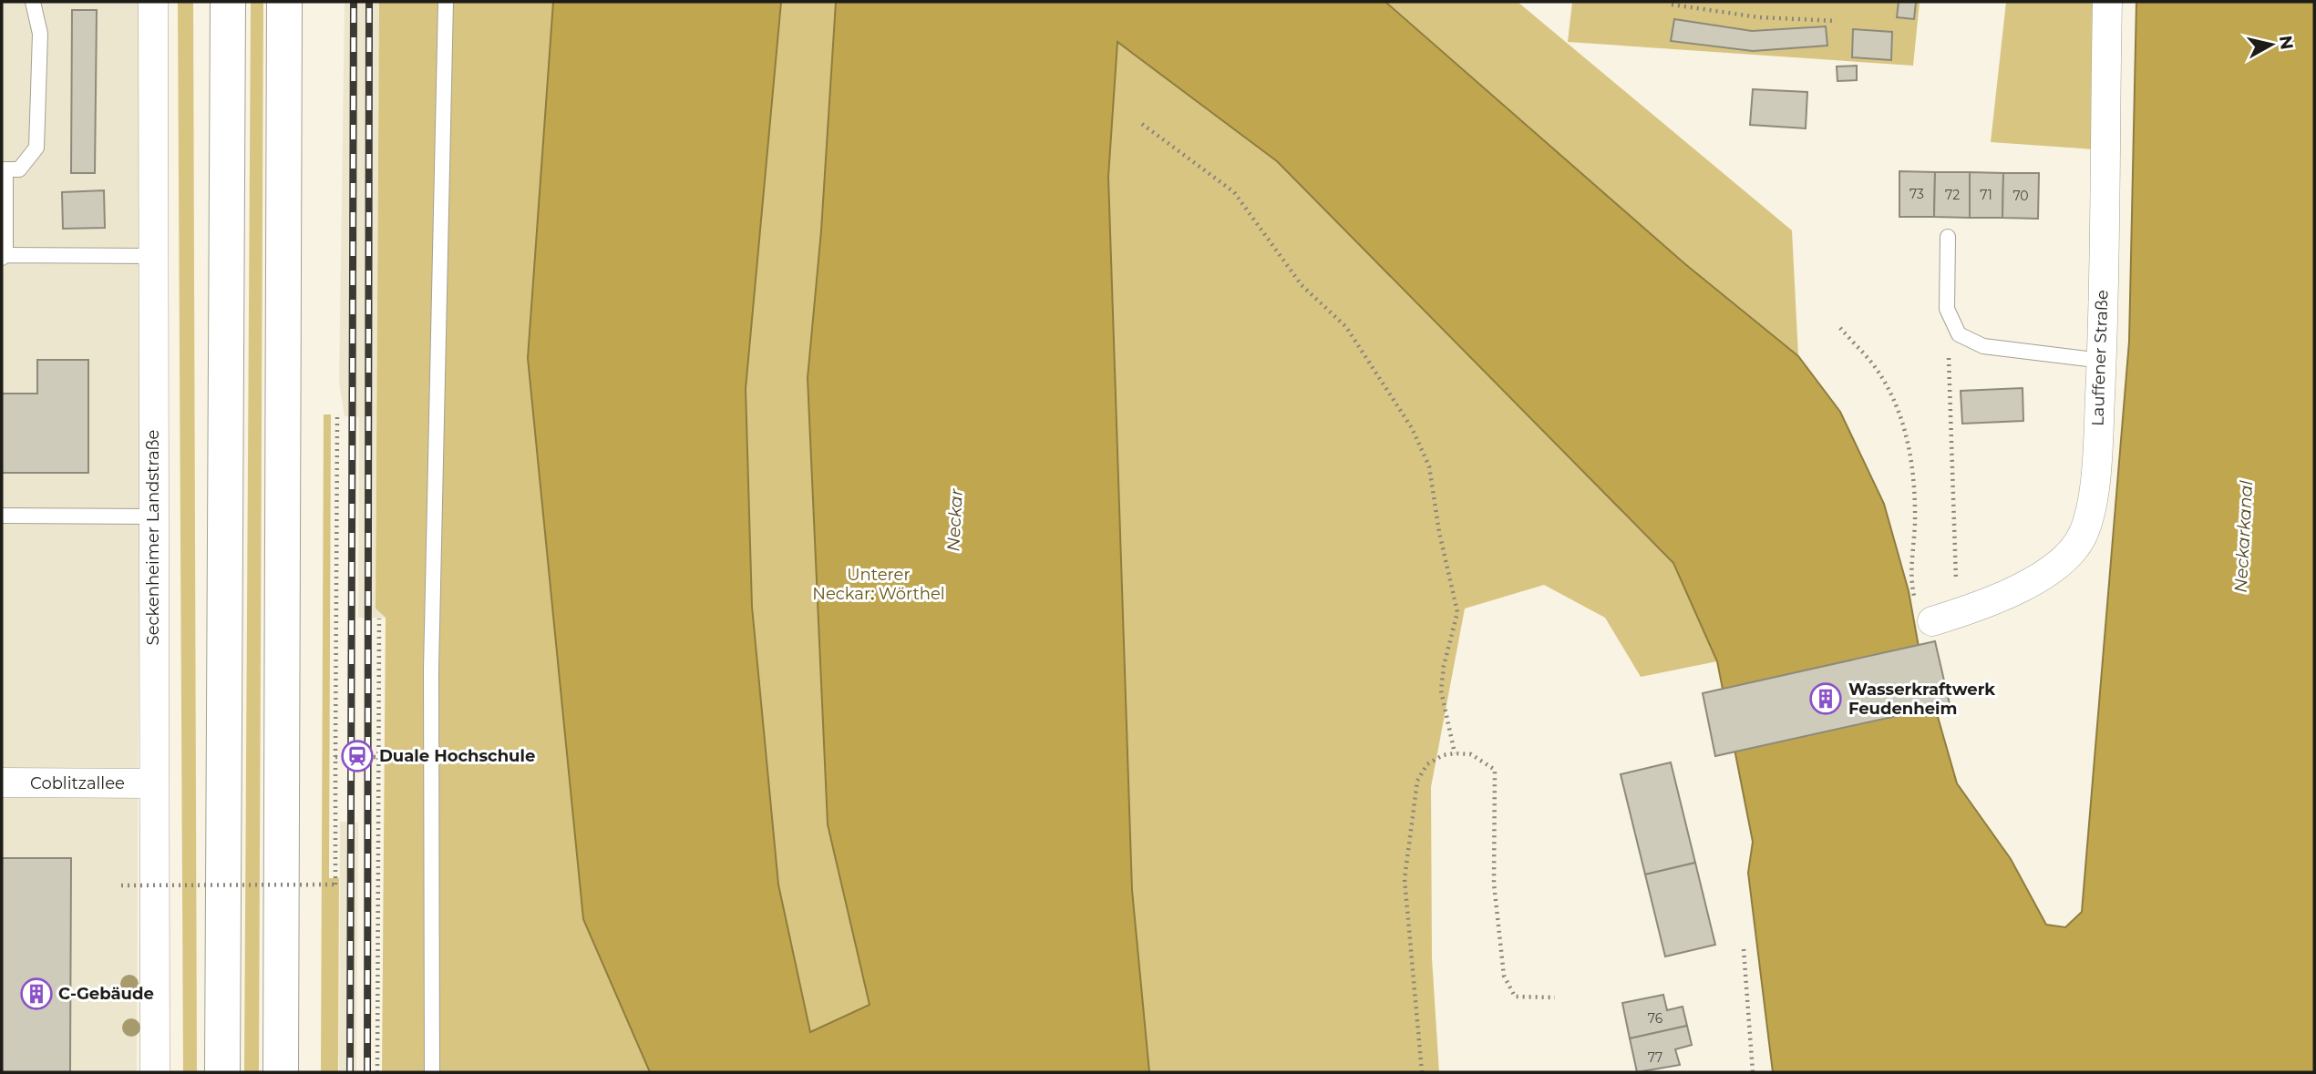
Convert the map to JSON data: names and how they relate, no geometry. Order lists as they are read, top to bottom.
{
  "streets": {
    "street": ["Lauffener Straße", "Seckenheimer Landstraße", "Coblitzallee"]
  },
  "crossings": [
    ["Seckenheimer Landstraße", "Coblitzallee"]
  ],
  "water": ["Neckar", "Neckarkanal"],
  "parks": ["Unterer Neckar: Wörthel"],
  "places": {
    "building": ["Wasserkraftwerk Feudenheim", "C-Gebäude"],
    "station": ["Duale Hochschule"]
  },
  "house_numbers": [
    "73",
    "72",
    "71",
    "70",
    "76",
    "77"
  ],
  "north": "right"
}
